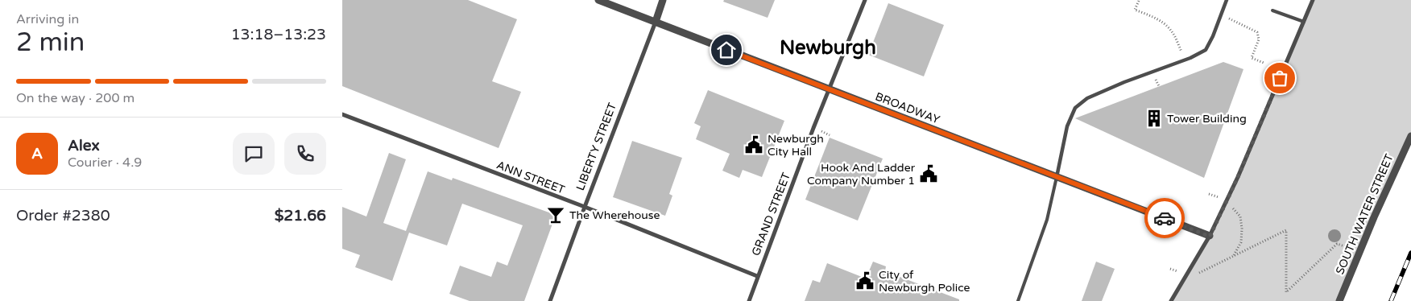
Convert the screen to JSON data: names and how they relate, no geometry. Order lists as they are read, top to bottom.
{
  "streets": {
    "street": [
      "BROADWAY",
      "LIBERTY STREET",
      "ANN STREET",
      "GRAND STREET",
      "SOUTH WATER STREET"
    ]
  },
  "crossings": [
    ["BROADWAY", "LIBERTY STREET"],
    ["BROADWAY", "GRAND STREET"],
    ["LIBERTY STREET", "ANN STREET"],
    ["ANN STREET", "GRAND STREET"]
  ],
  "districts": ["Newburgh"],
  "places": {
    "building": ["Tower Building"],
    "public building": ["Newburgh City Hall", "Hook And Ladder Company Number 1", "City of Newburgh Police"],
    "bar": ["The Wherehouse"]
  },
  "page": {
    "heading": ["2 min", "Arriving in", "13:18–13:23"],
    "panel": [
      "Alex",
      "Courier · 4.9",
      "Order #2380",
      "$21.66"
    ],
    "bar": "On the way · 200 m",
    "round": "A"
  }
}
